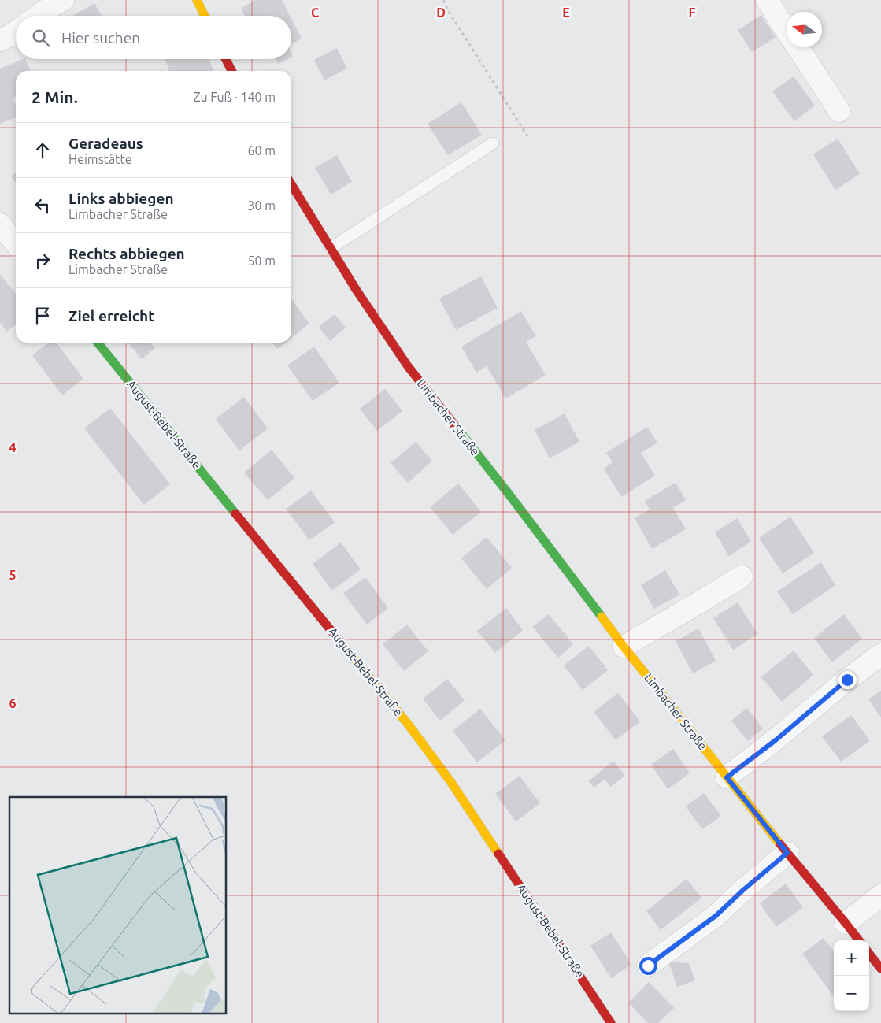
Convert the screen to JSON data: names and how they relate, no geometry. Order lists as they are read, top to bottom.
{
  "streets": {
    "street": ["Limbacher Straße", "August-Bebel-Straße"]
  },
  "north": "left",
  "page": {
    "search": "Hier suchen",
    "heading": ["2 Min.", "Zu Fuß · 140 m"],
    "list": [
      ["Geradeaus", "Heimstätte", "60 m"],
      ["Links abbiegen", "Limbacher Straße", "30 m"],
      ["Rechts abbiegen", "Limbacher Straße", "50 m"],
      "Ziel erreicht"
    ],
    "map_buttons": ["+", "−"]
  },
  "grid": {
    "columns": [
      "C",
      "D",
      "E",
      "F"
    ],
    "rows": ["4", "5", "6"]
  }
}
